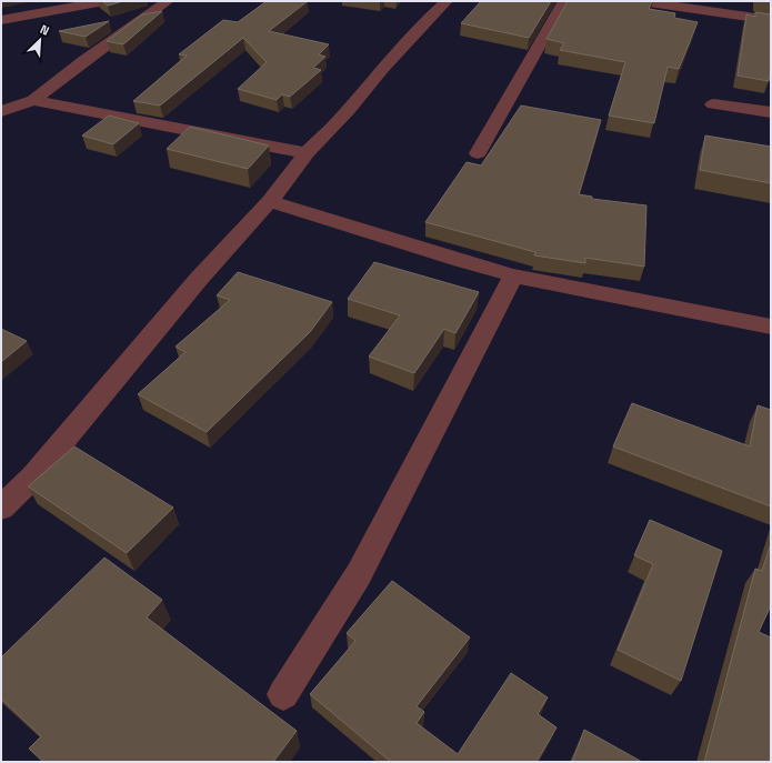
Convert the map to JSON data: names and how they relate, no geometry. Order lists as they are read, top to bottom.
{
  "north": "top right"
}
